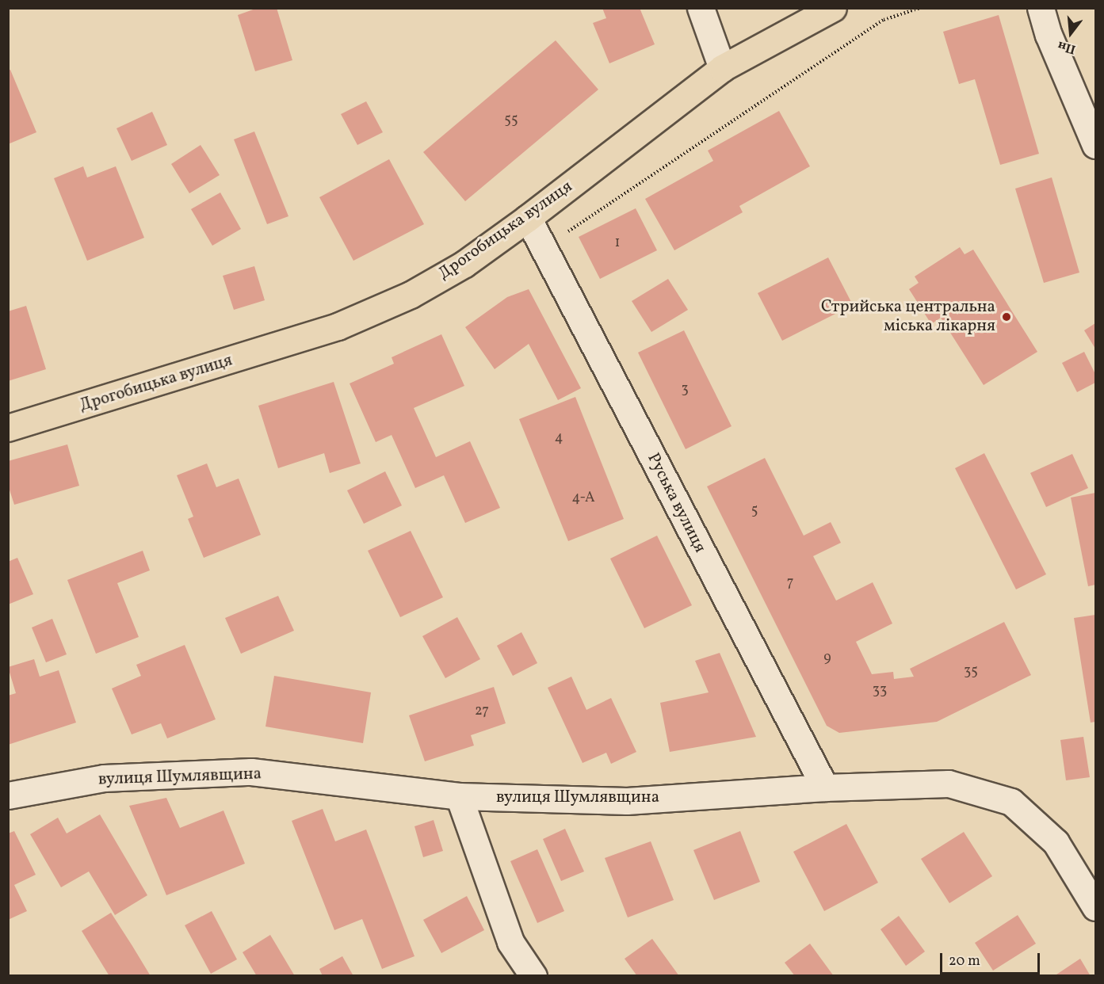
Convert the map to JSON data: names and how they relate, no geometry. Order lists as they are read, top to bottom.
{
  "streets": {
    "main road": ["Дрогобицька вулиця"],
    "street": ["Руська вулиця", "вулиця Шумлявщина"]
  },
  "crossings": [
    ["Дрогобицька вулиця", "Руська вулиця"],
    ["Руська вулиця", "вулиця Шумлявщина"]
  ],
  "places": ["Стрийська центральна міська лікарня"],
  "house_numbers": [
    "55",
    "1",
    "3",
    "4",
    "4-А",
    "5",
    "7",
    "9",
    "35",
    "33",
    "27"
  ],
  "scale_bar": "20 m",
  "north": "bottom"
}
